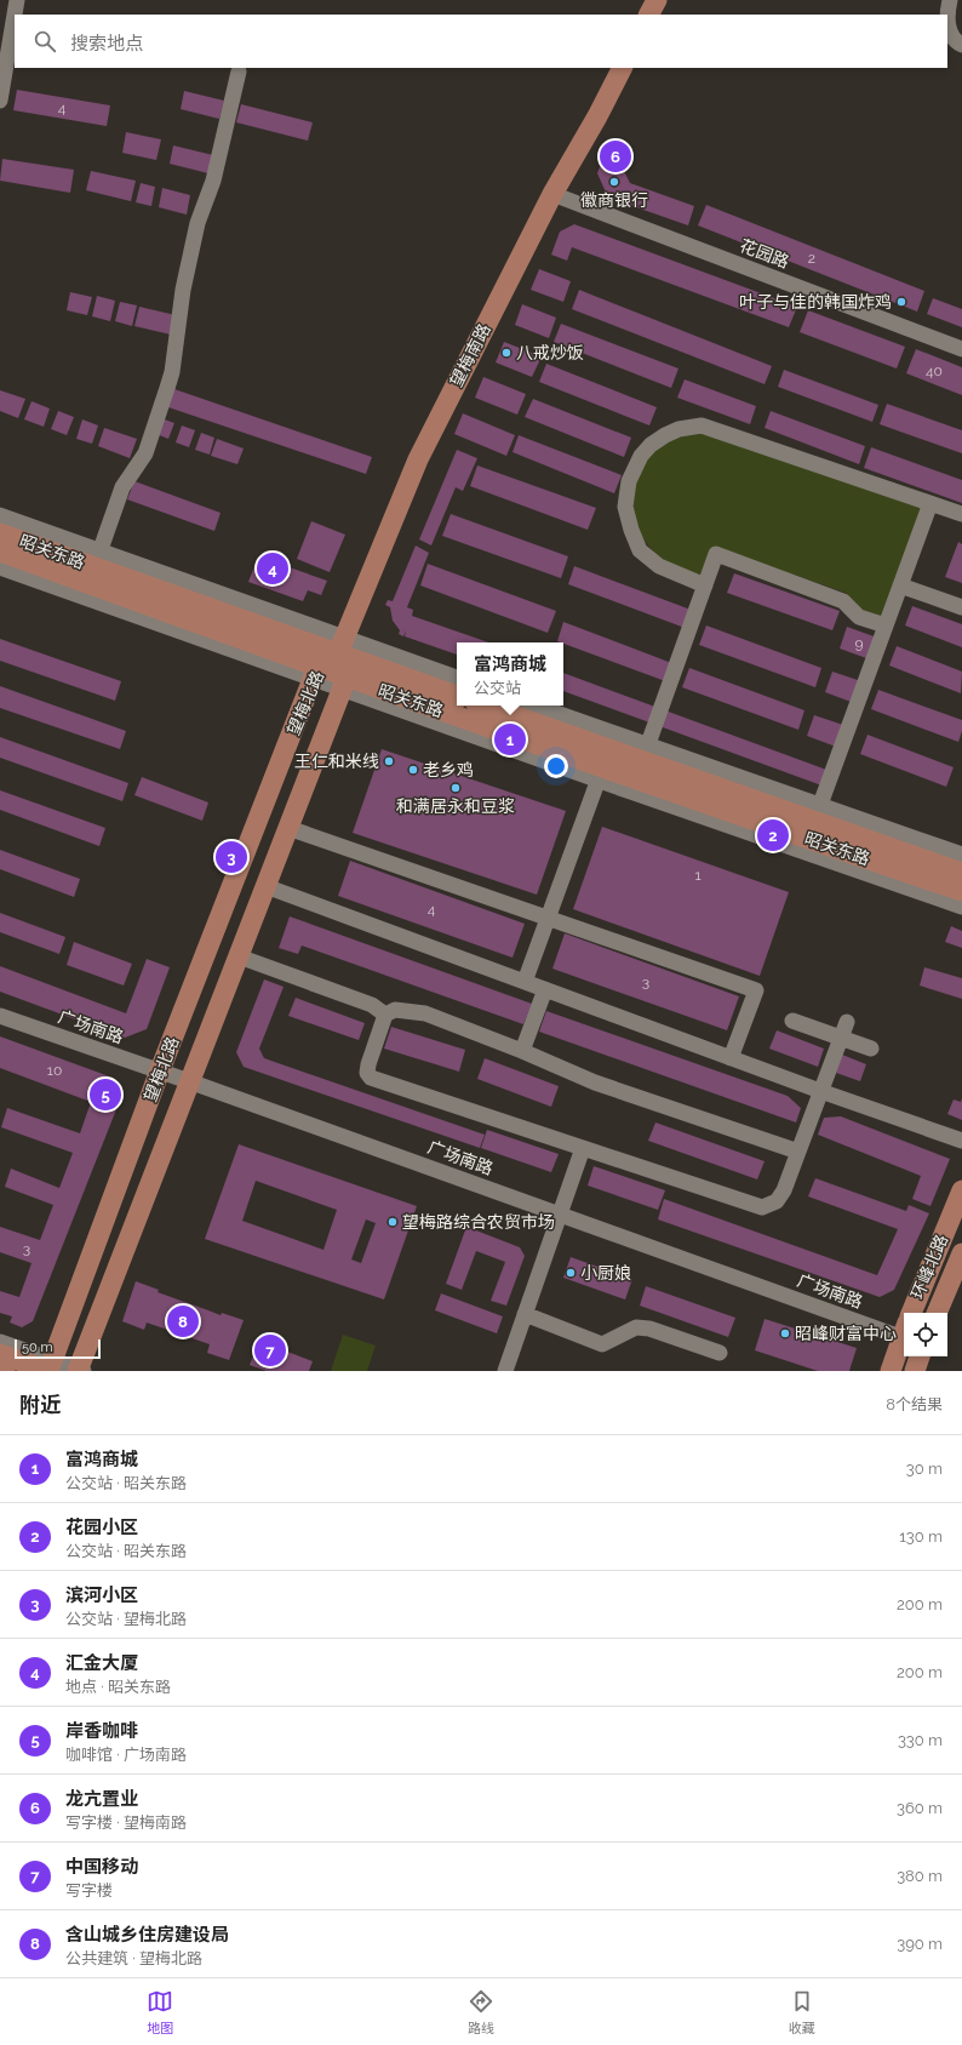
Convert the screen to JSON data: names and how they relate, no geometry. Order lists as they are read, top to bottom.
{
  "streets": {
    "main road": [
      "望梅南路",
      "昭关东路",
      "望梅北路",
      "环峰北路"
    ],
    "street": ["花园路", "广场南路"]
  },
  "crossings": [
    ["花园路", "望梅南路"],
    ["望梅南路", "昭关东路"],
    ["望梅南路", "望梅北路"],
    ["昭关东路", "望梅北路"],
    ["望梅北路", "广场南路"]
  ],
  "places": [
    "徽商银行",
    "叶子与佳的韩国炸鸡",
    "八戒炒饭",
    "王仁和米线",
    "老乡鸡",
    "和满居永和豆浆",
    "望梅路综合农贸市场",
    "小厨娘",
    "昭峰财富中心"
  ],
  "house_numbers": [
    "4",
    "2",
    "40",
    "9",
    "1",
    "4",
    "3",
    "10",
    "3"
  ],
  "scale_bar": "50 m",
  "page": {
    "search": "搜索地点",
    "pins": [
      "6",
      "4",
      "1",
      "2",
      "3",
      "5",
      "8",
      "7"
    ],
    "popup": ["富鸿商城", "公交站"],
    "scale": "50 m",
    "heading": ["附近", "8个结果"],
    "list": [
      {
        "mark": "1",
        "name": "富鸿商城",
        "note": "公交站 · 昭关东路",
        "value": "30 m"
      },
      {
        "mark": "2",
        "name": "花园小区",
        "note": "公交站 · 昭关东路",
        "value": "130 m"
      },
      {
        "mark": "3",
        "name": "滨河小区",
        "note": "公交站 · 望梅北路",
        "value": "200 m"
      },
      {
        "mark": "4",
        "name": "汇金大厦",
        "note": "地点 · 昭关东路",
        "value": "200 m"
      },
      {
        "mark": "5",
        "name": "岸香咖啡",
        "note": "咖啡馆 · 广场南路",
        "value": "330 m"
      },
      {
        "mark": "6",
        "name": "龙亢置业",
        "note": "写字楼 · 望梅南路",
        "value": "360 m"
      },
      {
        "mark": "7",
        "name": "中国移动",
        "note": "写字楼",
        "value": "380 m"
      },
      {
        "mark": "8",
        "name": "含山城乡住房建设局",
        "note": "公共建筑 · 望梅北路",
        "value": "390 m"
      }
    ],
    "nav": ["地图", "路线", "收藏"]
  }
}
